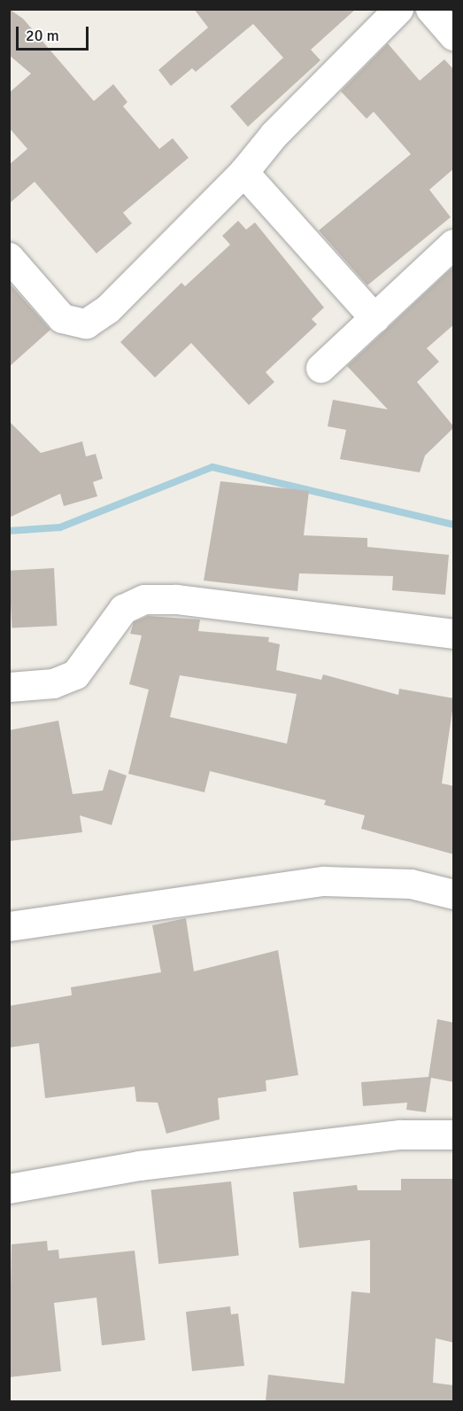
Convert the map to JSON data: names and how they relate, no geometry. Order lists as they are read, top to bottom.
{
  "scale_bar": "20 m"
}
